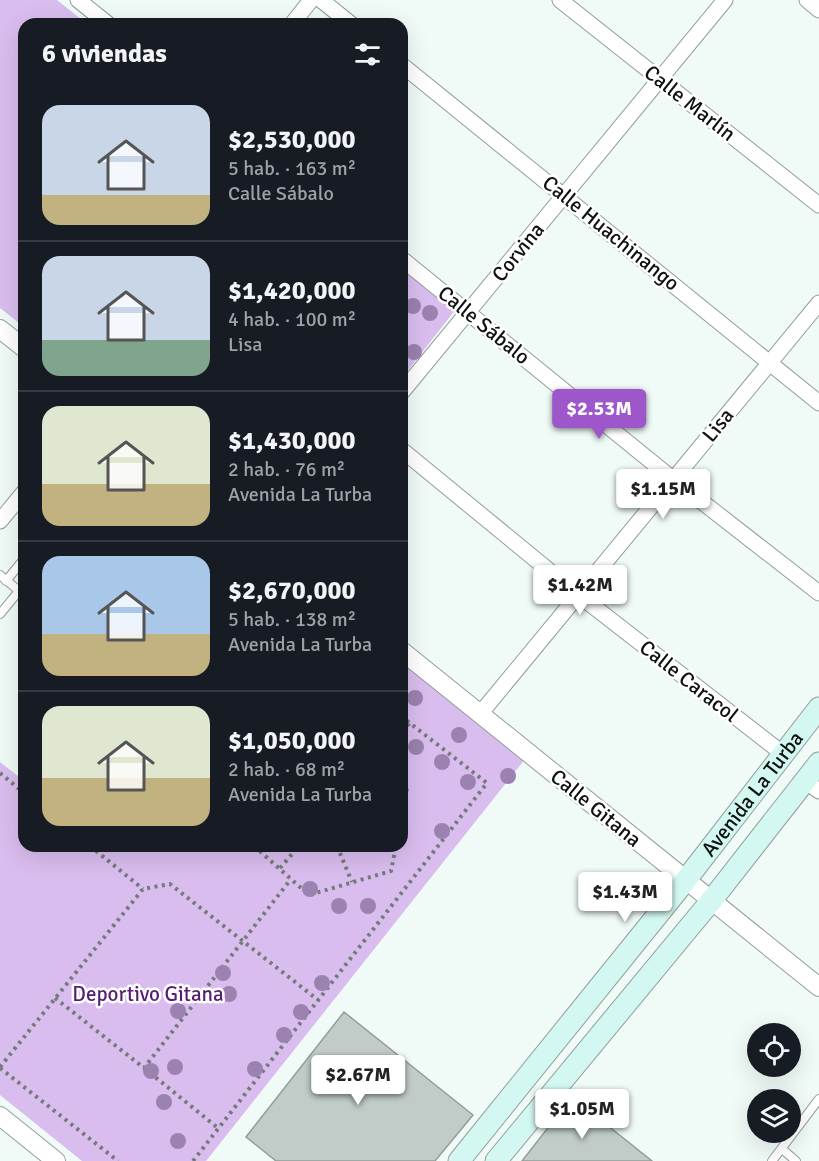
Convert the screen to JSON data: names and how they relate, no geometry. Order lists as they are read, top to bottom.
{
  "streets": {
    "main road": ["Avenida La Turba"],
    "street": [
      "Calle Marlín",
      "Calle Huachinango",
      "Corvina",
      "Calle Sábalo",
      "Lisa",
      "Calle Caracol",
      "Calle Gitana"
    ]
  },
  "crossings": [
    ["Calle Marlín", "Corvina"],
    ["Calle Huachinango", "Corvina"],
    ["Calle Huachinango", "Lisa"],
    ["Corvina", "Calle Sábalo"],
    ["Calle Sábalo", "Lisa"],
    ["Lisa", "Calle Caracol"],
    ["Lisa", "Calle Gitana"],
    ["Calle Caracol", "Avenida La Turba"],
    ["Avenida La Turba", "Calle Gitana"]
  ],
  "parks": ["Deportivo Gitana"],
  "page": {
    "heading": "6 viviendas",
    "list": [
      {
        "name": "$2,530,000",
        "note": "5 hab. · 163 m² · Calle Sábalo"
      },
      {
        "name": "$1,420,000",
        "note": "4 hab. · 100 m² · Lisa"
      },
      {
        "name": "$1,430,000",
        "note": "2 hab. · 76 m² · Avenida La Turba"
      },
      {
        "name": "$2,670,000",
        "note": "5 hab. · 138 m² · Avenida La Turba"
      },
      {
        "name": "$1,050,000",
        "note": "2 hab. · 68 m² · Avenida La Turba"
      }
    ],
    "price": [
      "$2.53M",
      "$1.15M",
      "$1.42M",
      "$1.43M",
      "$2.67M",
      "$1.05M"
    ]
  }
}
